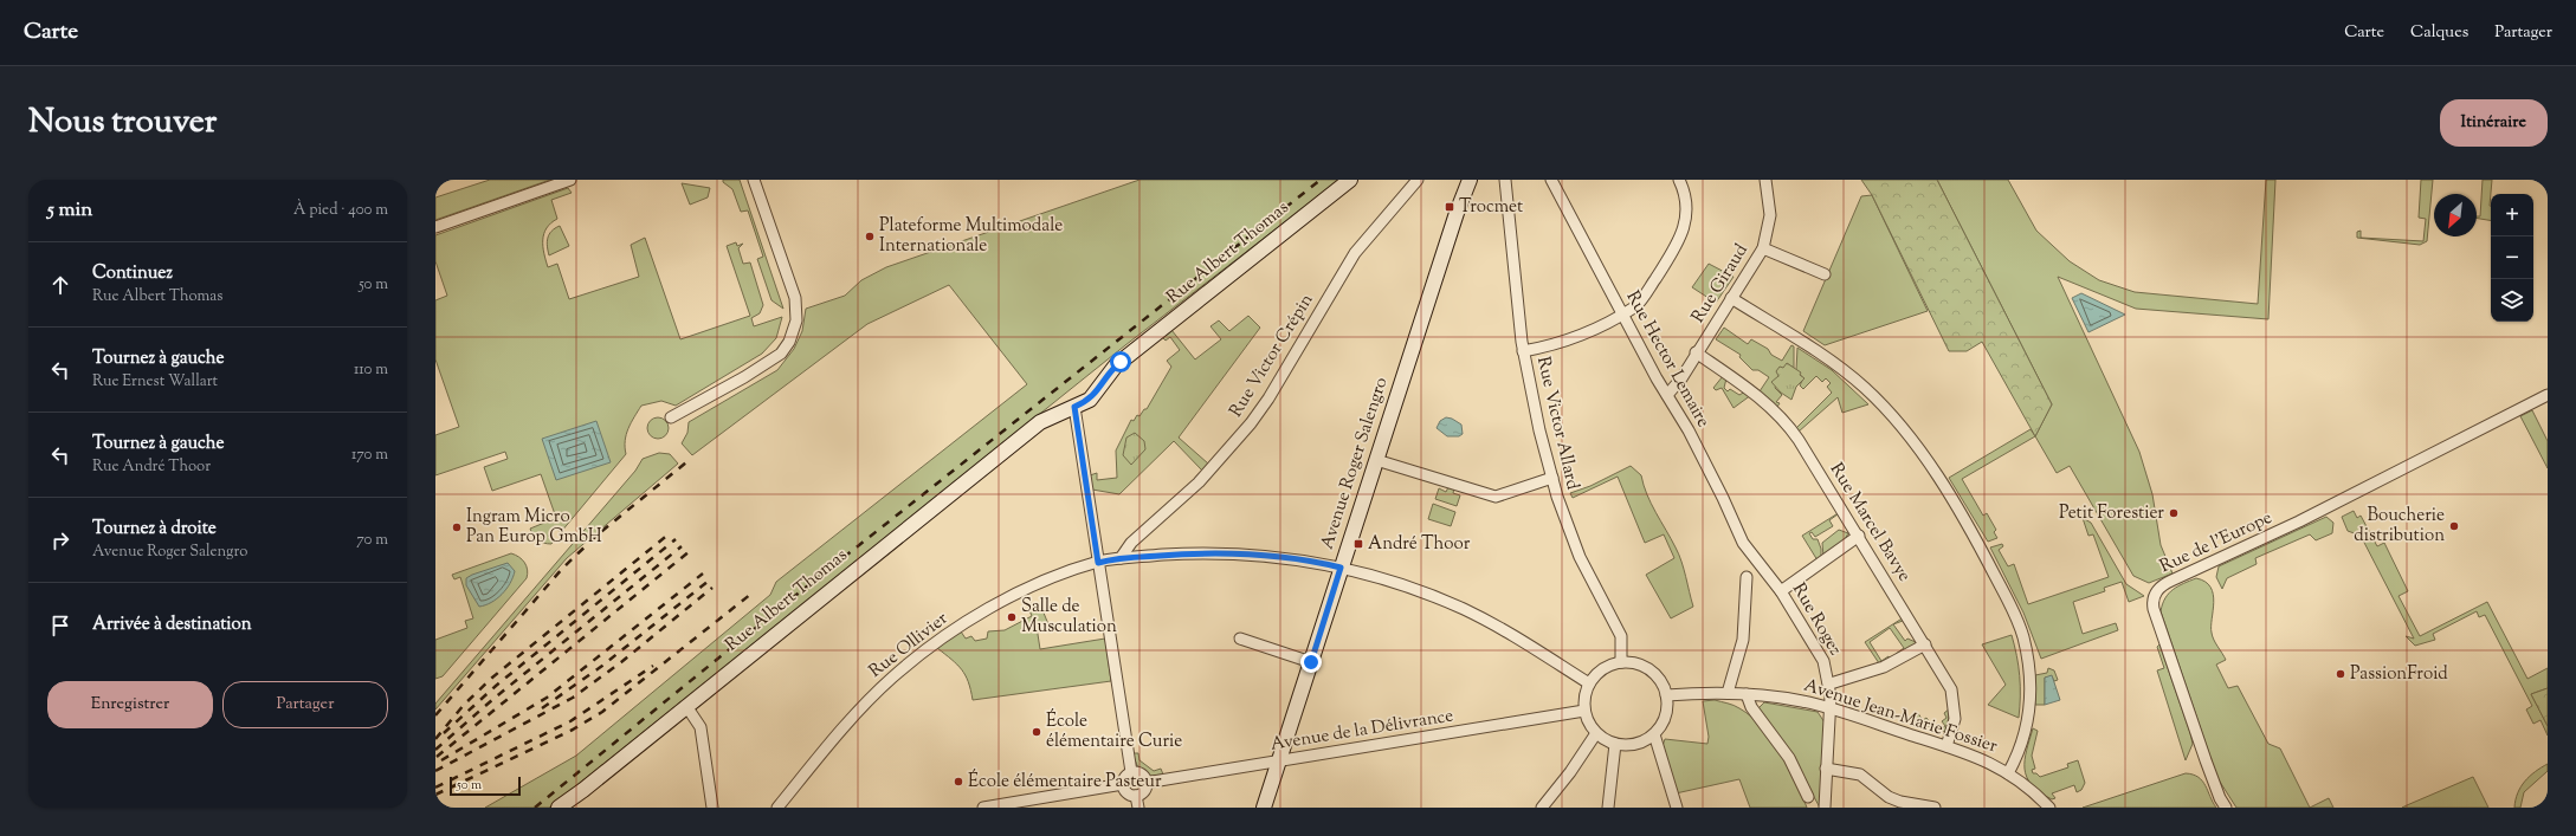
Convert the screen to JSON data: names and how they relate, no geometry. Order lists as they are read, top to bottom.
{
  "streets": {
    "street": [
      "Rue Albert Thomas",
      "Rue Giraud",
      "Rue Victor Crépin",
      "Rue Hector Lemaire",
      "Rue Victor Allard",
      "Avenue Roger Salengro",
      "Rue Marcel Bavye",
      "Rue de l'Europe",
      "Rue Rogez",
      "Rue Ollivier",
      "Avenue Jean-Marie Fossier",
      "Avenue de la Délivrance"
    ]
  },
  "crossings": [
    ["Rue Giraud", "Rue Hector Lemaire"],
    ["Rue Giraud", "Rue Marcel Bavye"],
    ["Rue Victor Crépin", "Rue Ollivier"],
    ["Rue Hector Lemaire", "Rue Rogez"],
    ["Rue Victor Allard", "Rue Ollivier"],
    ["Rue Victor Allard", "Avenue Jean-Marie Fossier"],
    ["Rue Victor Allard", "Avenue de la Délivrance"],
    ["Avenue Roger Salengro", "Rue Ollivier"],
    ["Avenue Roger Salengro", "Avenue de la Délivrance"],
    ["Rue Marcel Bavye", "Avenue Jean-Marie Fossier"],
    ["Rue Rogez", "Avenue Jean-Marie Fossier"],
    ["Rue Ollivier", "Avenue Jean-Marie Fossier"],
    ["Rue Ollivier", "Avenue de la Délivrance"],
    ["Avenue Jean-Marie Fossier", "Avenue de la Délivrance"]
  ],
  "places": {
    "transit": ["Trocmet", "André Thoor"],
    "other": [
      "Plateforme Multimodale Internationale",
      "Petit Forestier",
      "Boucherie distribution",
      "Ingram Micro Pan Europ GmbH",
      "Salle de Musculation",
      "PassionFroid",
      "École élémentaire Curie",
      "École élémentaire Pasteur"
    ]
  },
  "scale_bar": "50 m",
  "north": "bottom left",
  "page": {
    "header": "Carte",
    "nav": ["Carte", "Calques", "Partager"],
    "title": "Nous trouver",
    "buttons": [
      "Itinéraire",
      ["Enregistrer", "Partager"]
    ],
    "heading": ["5 min", "À pied · 400 m"],
    "map_buttons": ["+", "−"],
    "list": [
      ["Continuez", "Rue Albert Thomas", "50 m"],
      ["Tournez à gauche", "Rue Ernest Wallart", "110 m"],
      ["Tournez à gauche", "Rue André Thoor", "170 m"],
      ["Tournez à droite", "Avenue Roger Salengro", "70 m"],
      "Arrivée à destination"
    ],
    "scale": "50 m"
  }
}
